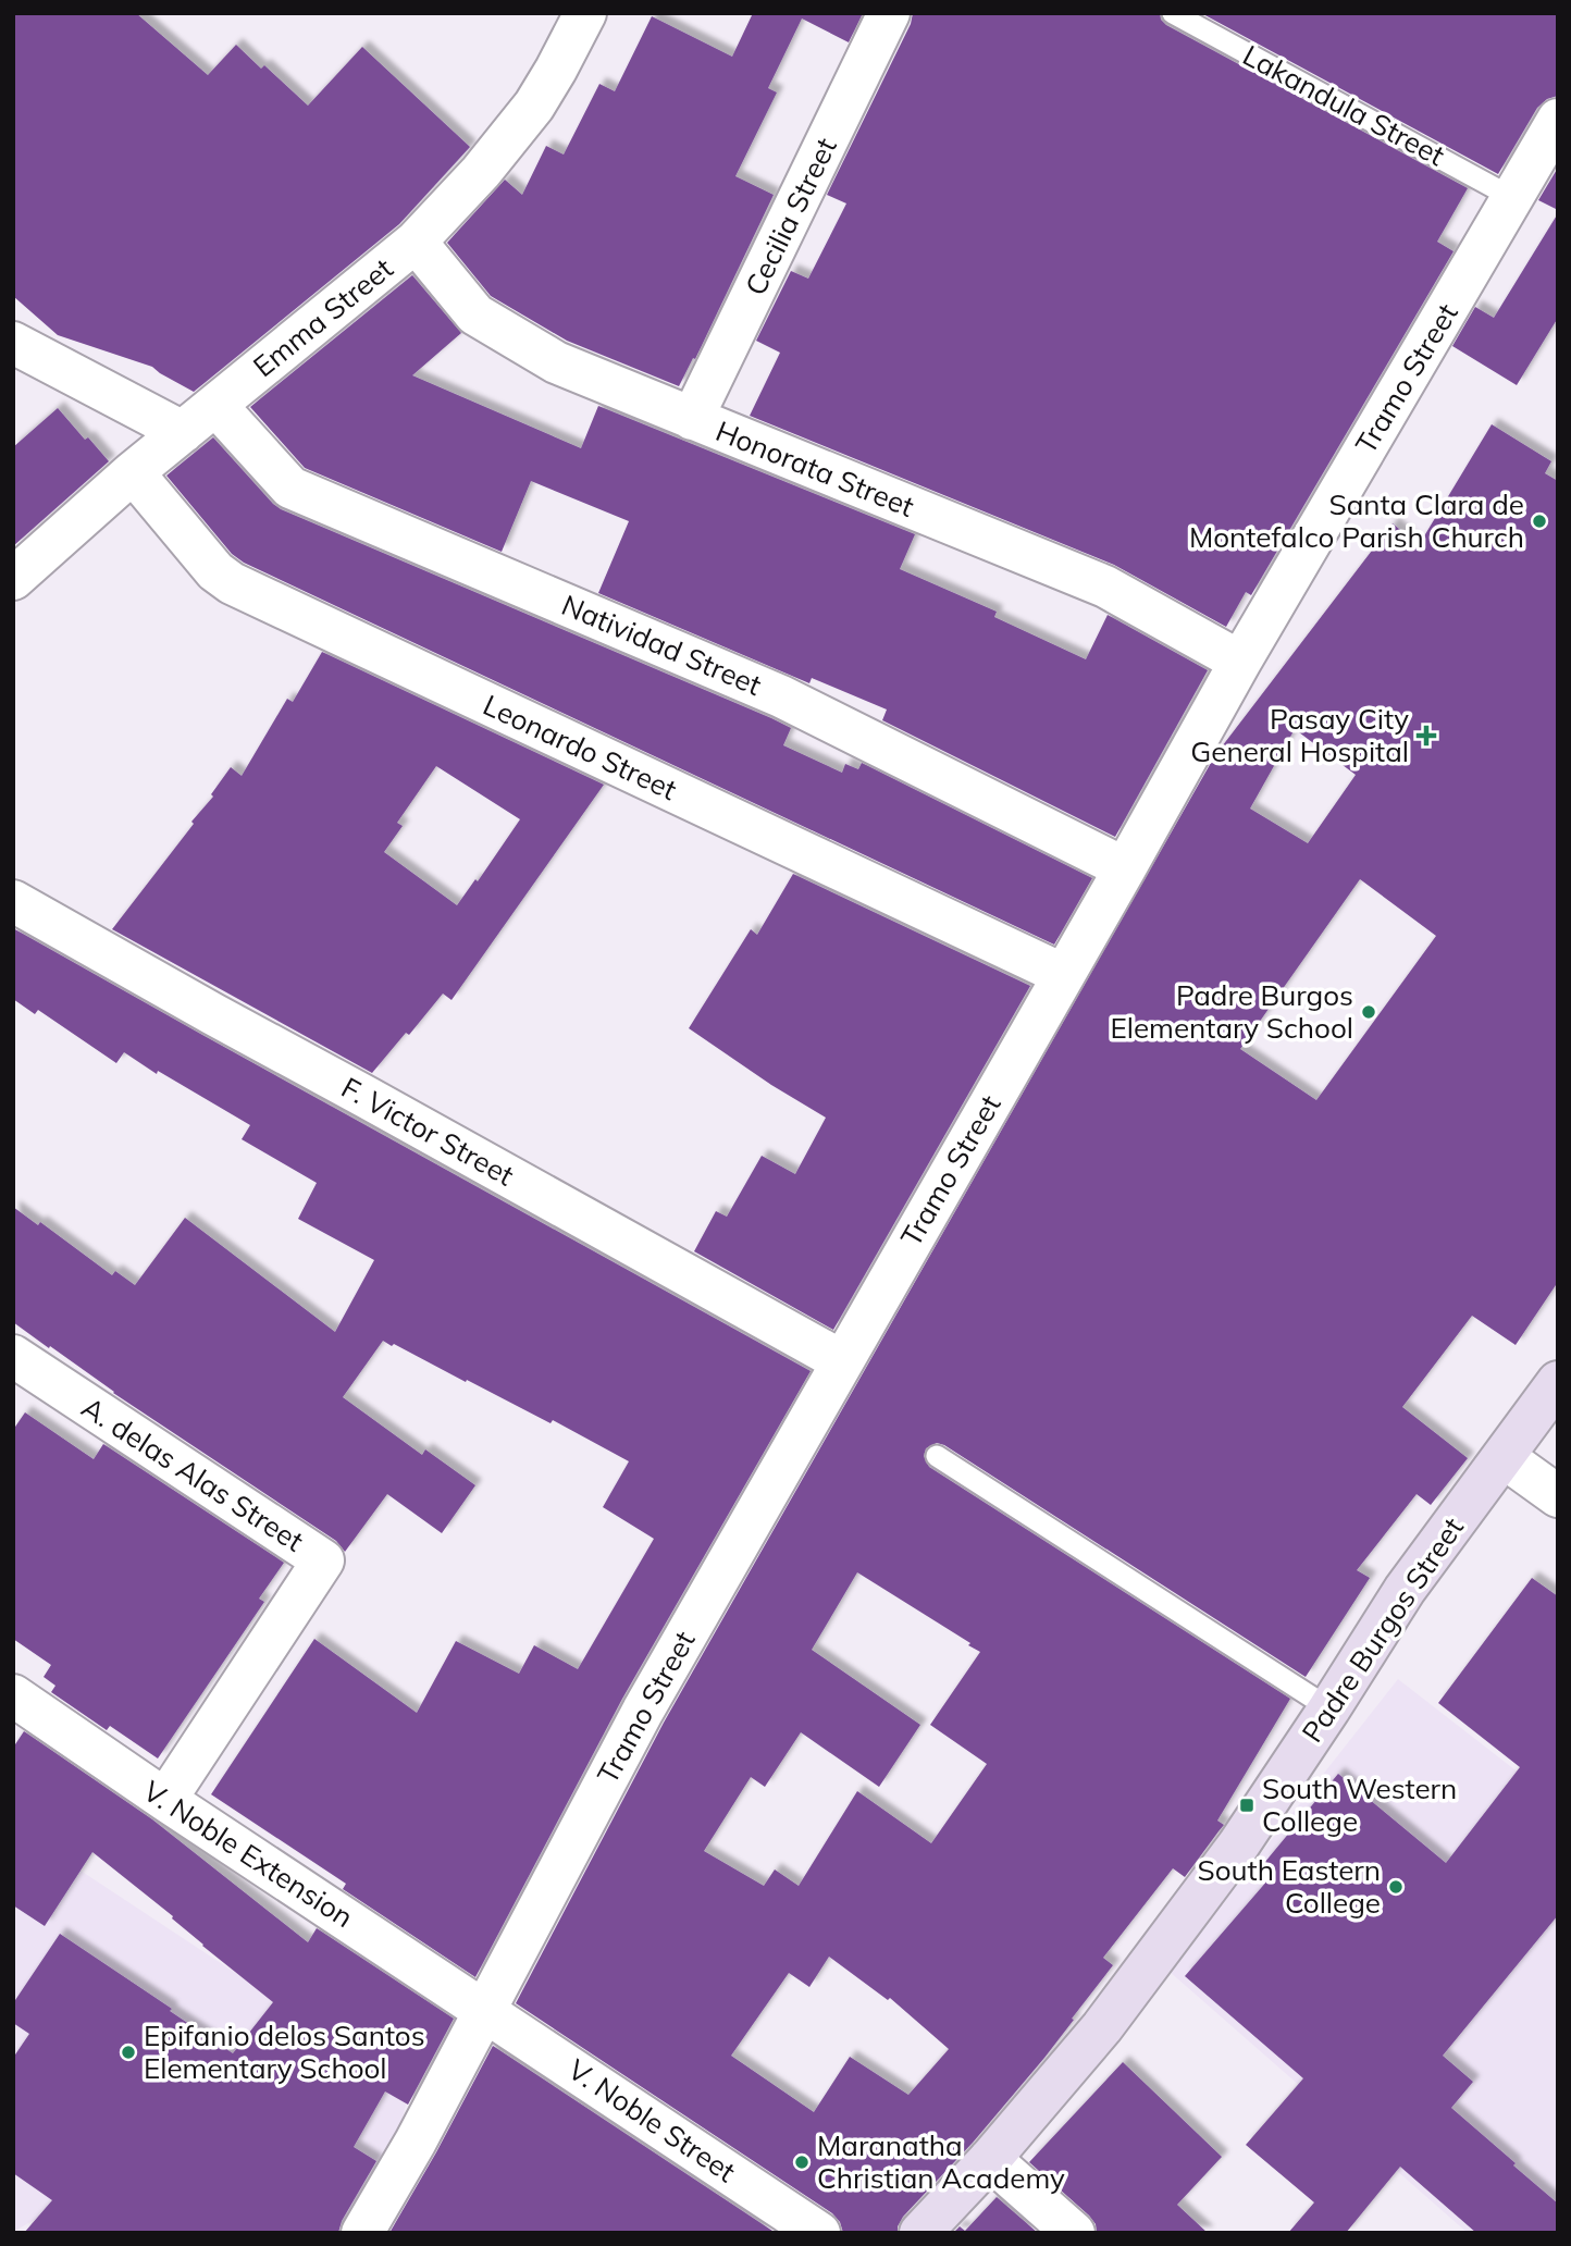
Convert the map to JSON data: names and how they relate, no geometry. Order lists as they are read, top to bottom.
{
  "streets": {
    "street": [
      "Cecilia Street",
      "Emma Street",
      "Tramo Street",
      "Honorata Street",
      "Natividad Street",
      "Leonardo Street",
      "F. Victor Street",
      "A. delas Alas Street",
      "Padre Burgos Street",
      "V. Noble Extension",
      "V. Noble Street"
    ],
    "lane": ["Lakandula Street"]
  },
  "crossings": [
    ["Lakandula Street", "Tramo Street"],
    ["Cecilia Street", "Honorata Street"],
    ["Emma Street", "Honorata Street"],
    ["Emma Street", "Natividad Street"],
    ["Emma Street", "Leonardo Street"],
    ["Tramo Street", "Honorata Street"],
    ["Tramo Street", "Natividad Street"],
    ["Tramo Street", "Leonardo Street"],
    ["Tramo Street", "F. Victor Street"],
    ["Tramo Street", "V. Noble Extension"],
    ["Tramo Street", "V. Noble Street"],
    ["A. delas Alas Street", "V. Noble Extension"],
    ["V. Noble Extension", "V. Noble Street"]
  ],
  "places": {
    "other": [
      "Santa Clara de Montefalco Parish Church",
      "Padre Burgos Elementary School",
      "South Eastern College",
      "Epifanio delos Santos Elementary School",
      "Maranatha Christian Academy"
    ],
    "health": ["Pasay City General Hospital"],
    "transit": ["South Western College"]
  }
}
